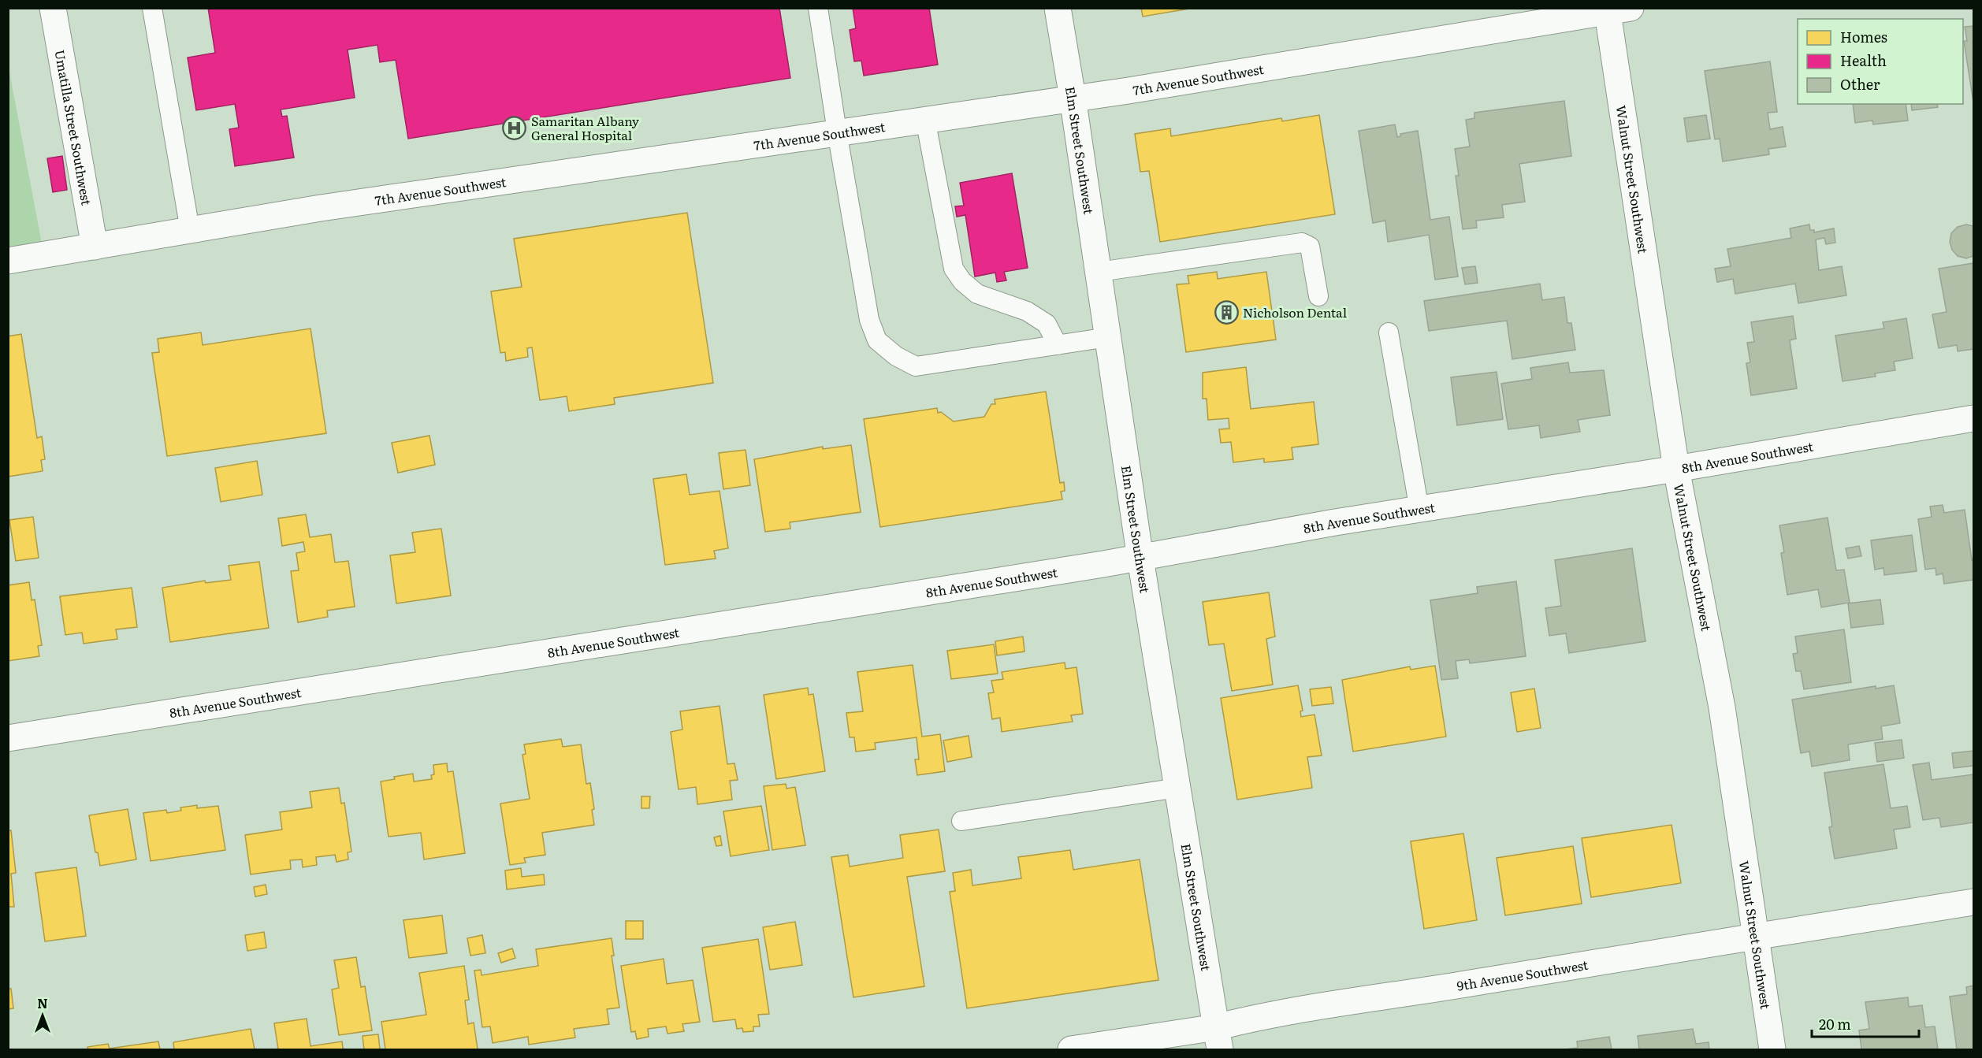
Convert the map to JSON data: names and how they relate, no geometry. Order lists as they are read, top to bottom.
{
  "streets": {
    "street": [
      "7th Avenue Southwest",
      "Umatilla Street Southwest",
      "Elm Street Southwest",
      "Walnut Street Southwest",
      "8th Avenue Southwest",
      "9th Avenue Southwest"
    ]
  },
  "crossings": [
    ["7th Avenue Southwest", "Umatilla Street Southwest"],
    ["7th Avenue Southwest", "Elm Street Southwest"],
    ["7th Avenue Southwest", "Walnut Street Southwest"],
    ["Elm Street Southwest", "8th Avenue Southwest"],
    ["Elm Street Southwest", "9th Avenue Southwest"],
    ["Walnut Street Southwest", "8th Avenue Southwest"],
    ["Walnut Street Southwest", "9th Avenue Southwest"]
  ],
  "places": {
    "hospital": ["Samaritan Albany General Hospital"],
    "building": ["Nicholson Dental"]
  },
  "legend": ["Homes", "Health", "Other"],
  "scale_bar": "20 m",
  "north": "top"
}
